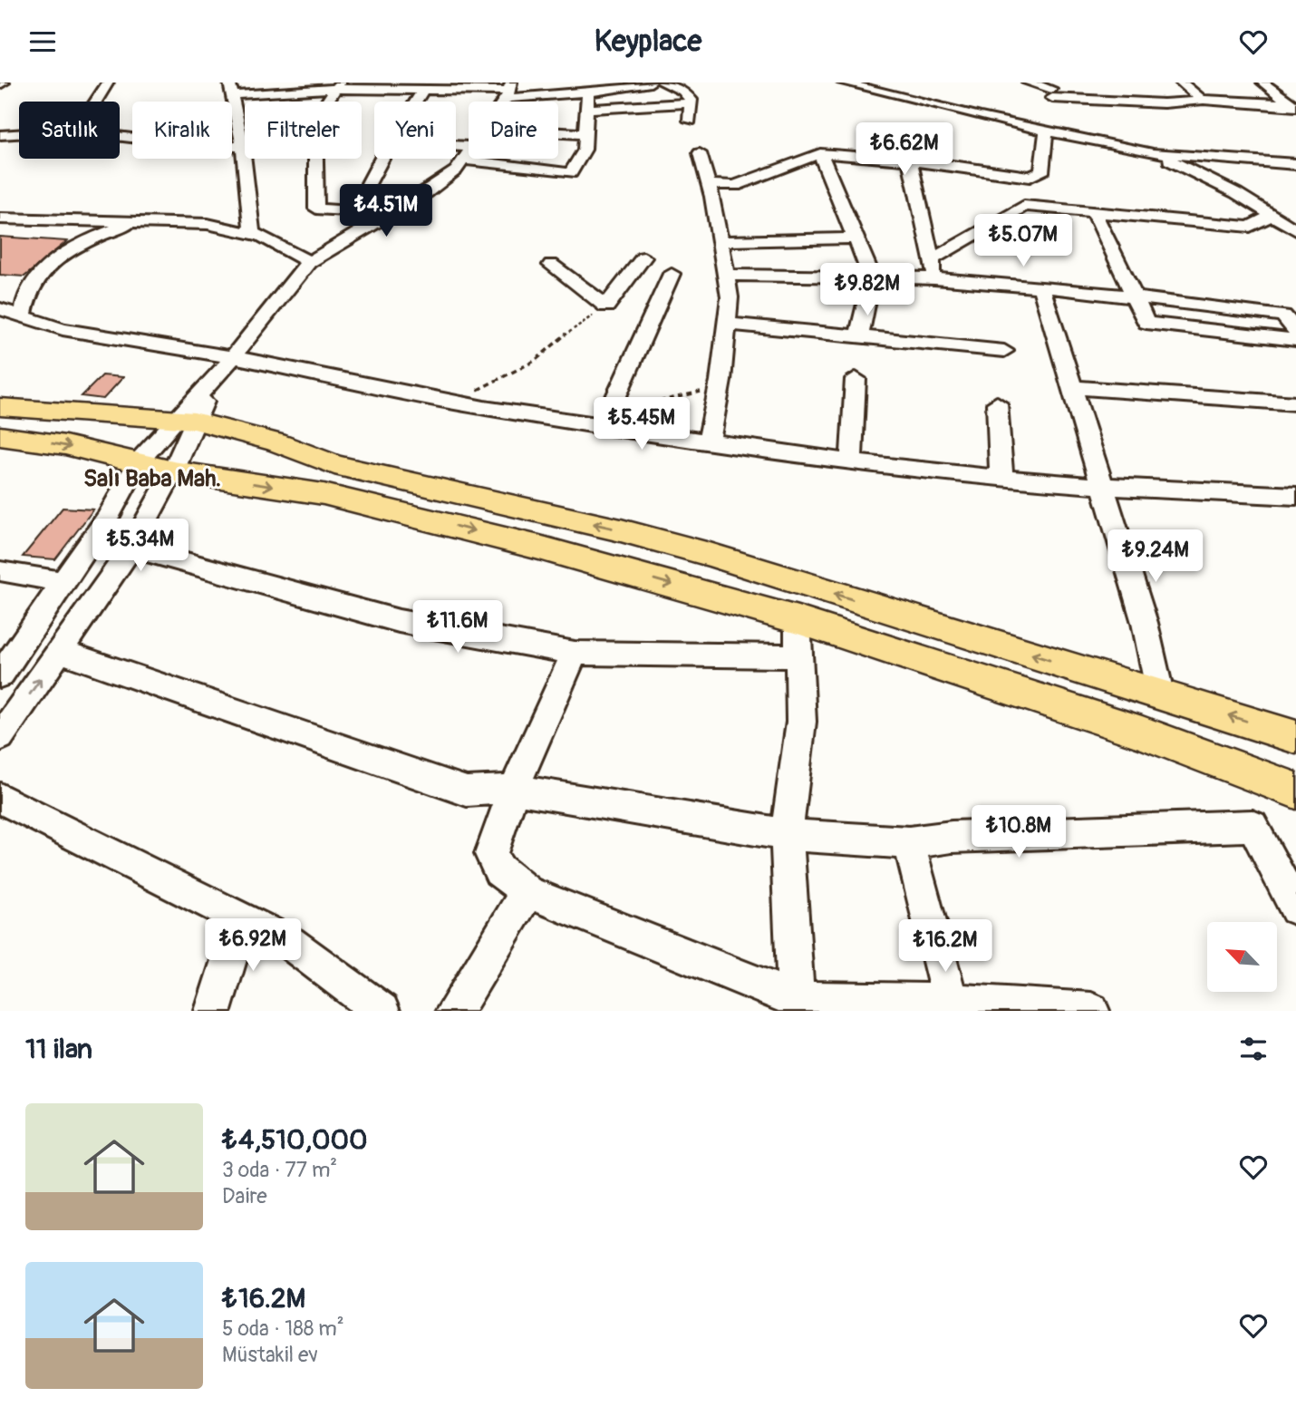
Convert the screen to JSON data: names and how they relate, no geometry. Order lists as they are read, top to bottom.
{
  "districts": ["Salı Baba Mah."],
  "north": "top left",
  "page": {
    "header": "Keyplace",
    "chip": [
      "Satılık",
      "Kiralık",
      "Filtreler",
      "Yeni",
      "Daire"
    ],
    "price": [
      "₺6.62M",
      "₺4.51M",
      "₺5.07M",
      "₺9.82M",
      "₺5.45M",
      "₺5.34M",
      "₺9.24M",
      "₺11.6M",
      "₺10.8M",
      "₺6.92M",
      "₺16.2M"
    ],
    "heading": "11 ilan",
    "list": [
      {
        "name": "₺4,510,000",
        "note": "3 oda · 77 m² · Daire"
      },
      {
        "name": "₺16.2M",
        "note": "5 oda · 188 m² · Müstakil ev"
      }
    ]
  }
}
